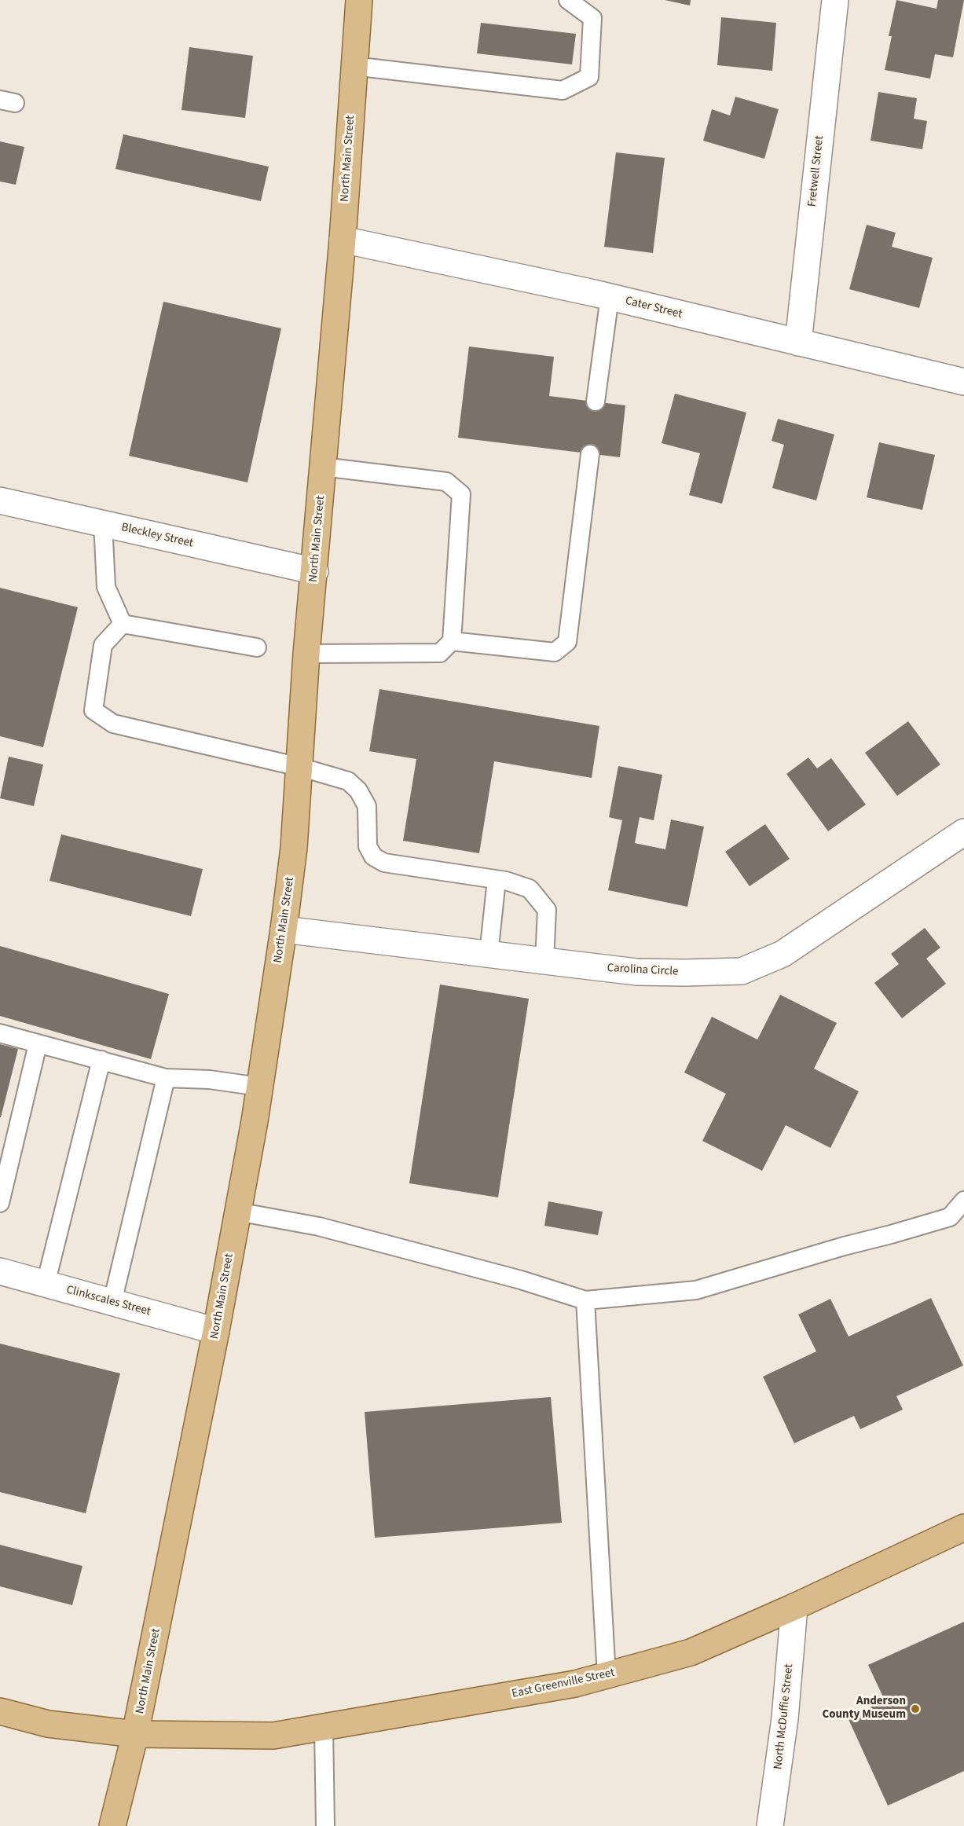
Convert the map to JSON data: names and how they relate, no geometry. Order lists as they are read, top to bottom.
{
  "streets": {
    "main road": ["North Main Street", "East Greenville Street"],
    "street": [
      "Fretwell Street",
      "Cater Street",
      "Bleckley Street",
      "Carolina Circle",
      "Clinkscales Street",
      "North McDuffie Street"
    ]
  },
  "crossings": [
    ["North Main Street", "Cater Street"],
    ["North Main Street", "Bleckley Street"],
    ["North Main Street", "Carolina Circle"],
    ["North Main Street", "Clinkscales Street"],
    ["North Main Street", "East Greenville Street"],
    ["Fretwell Street", "Cater Street"],
    ["East Greenville Street", "North McDuffie Street"]
  ],
  "places": ["Anderson County Museum"]
}
